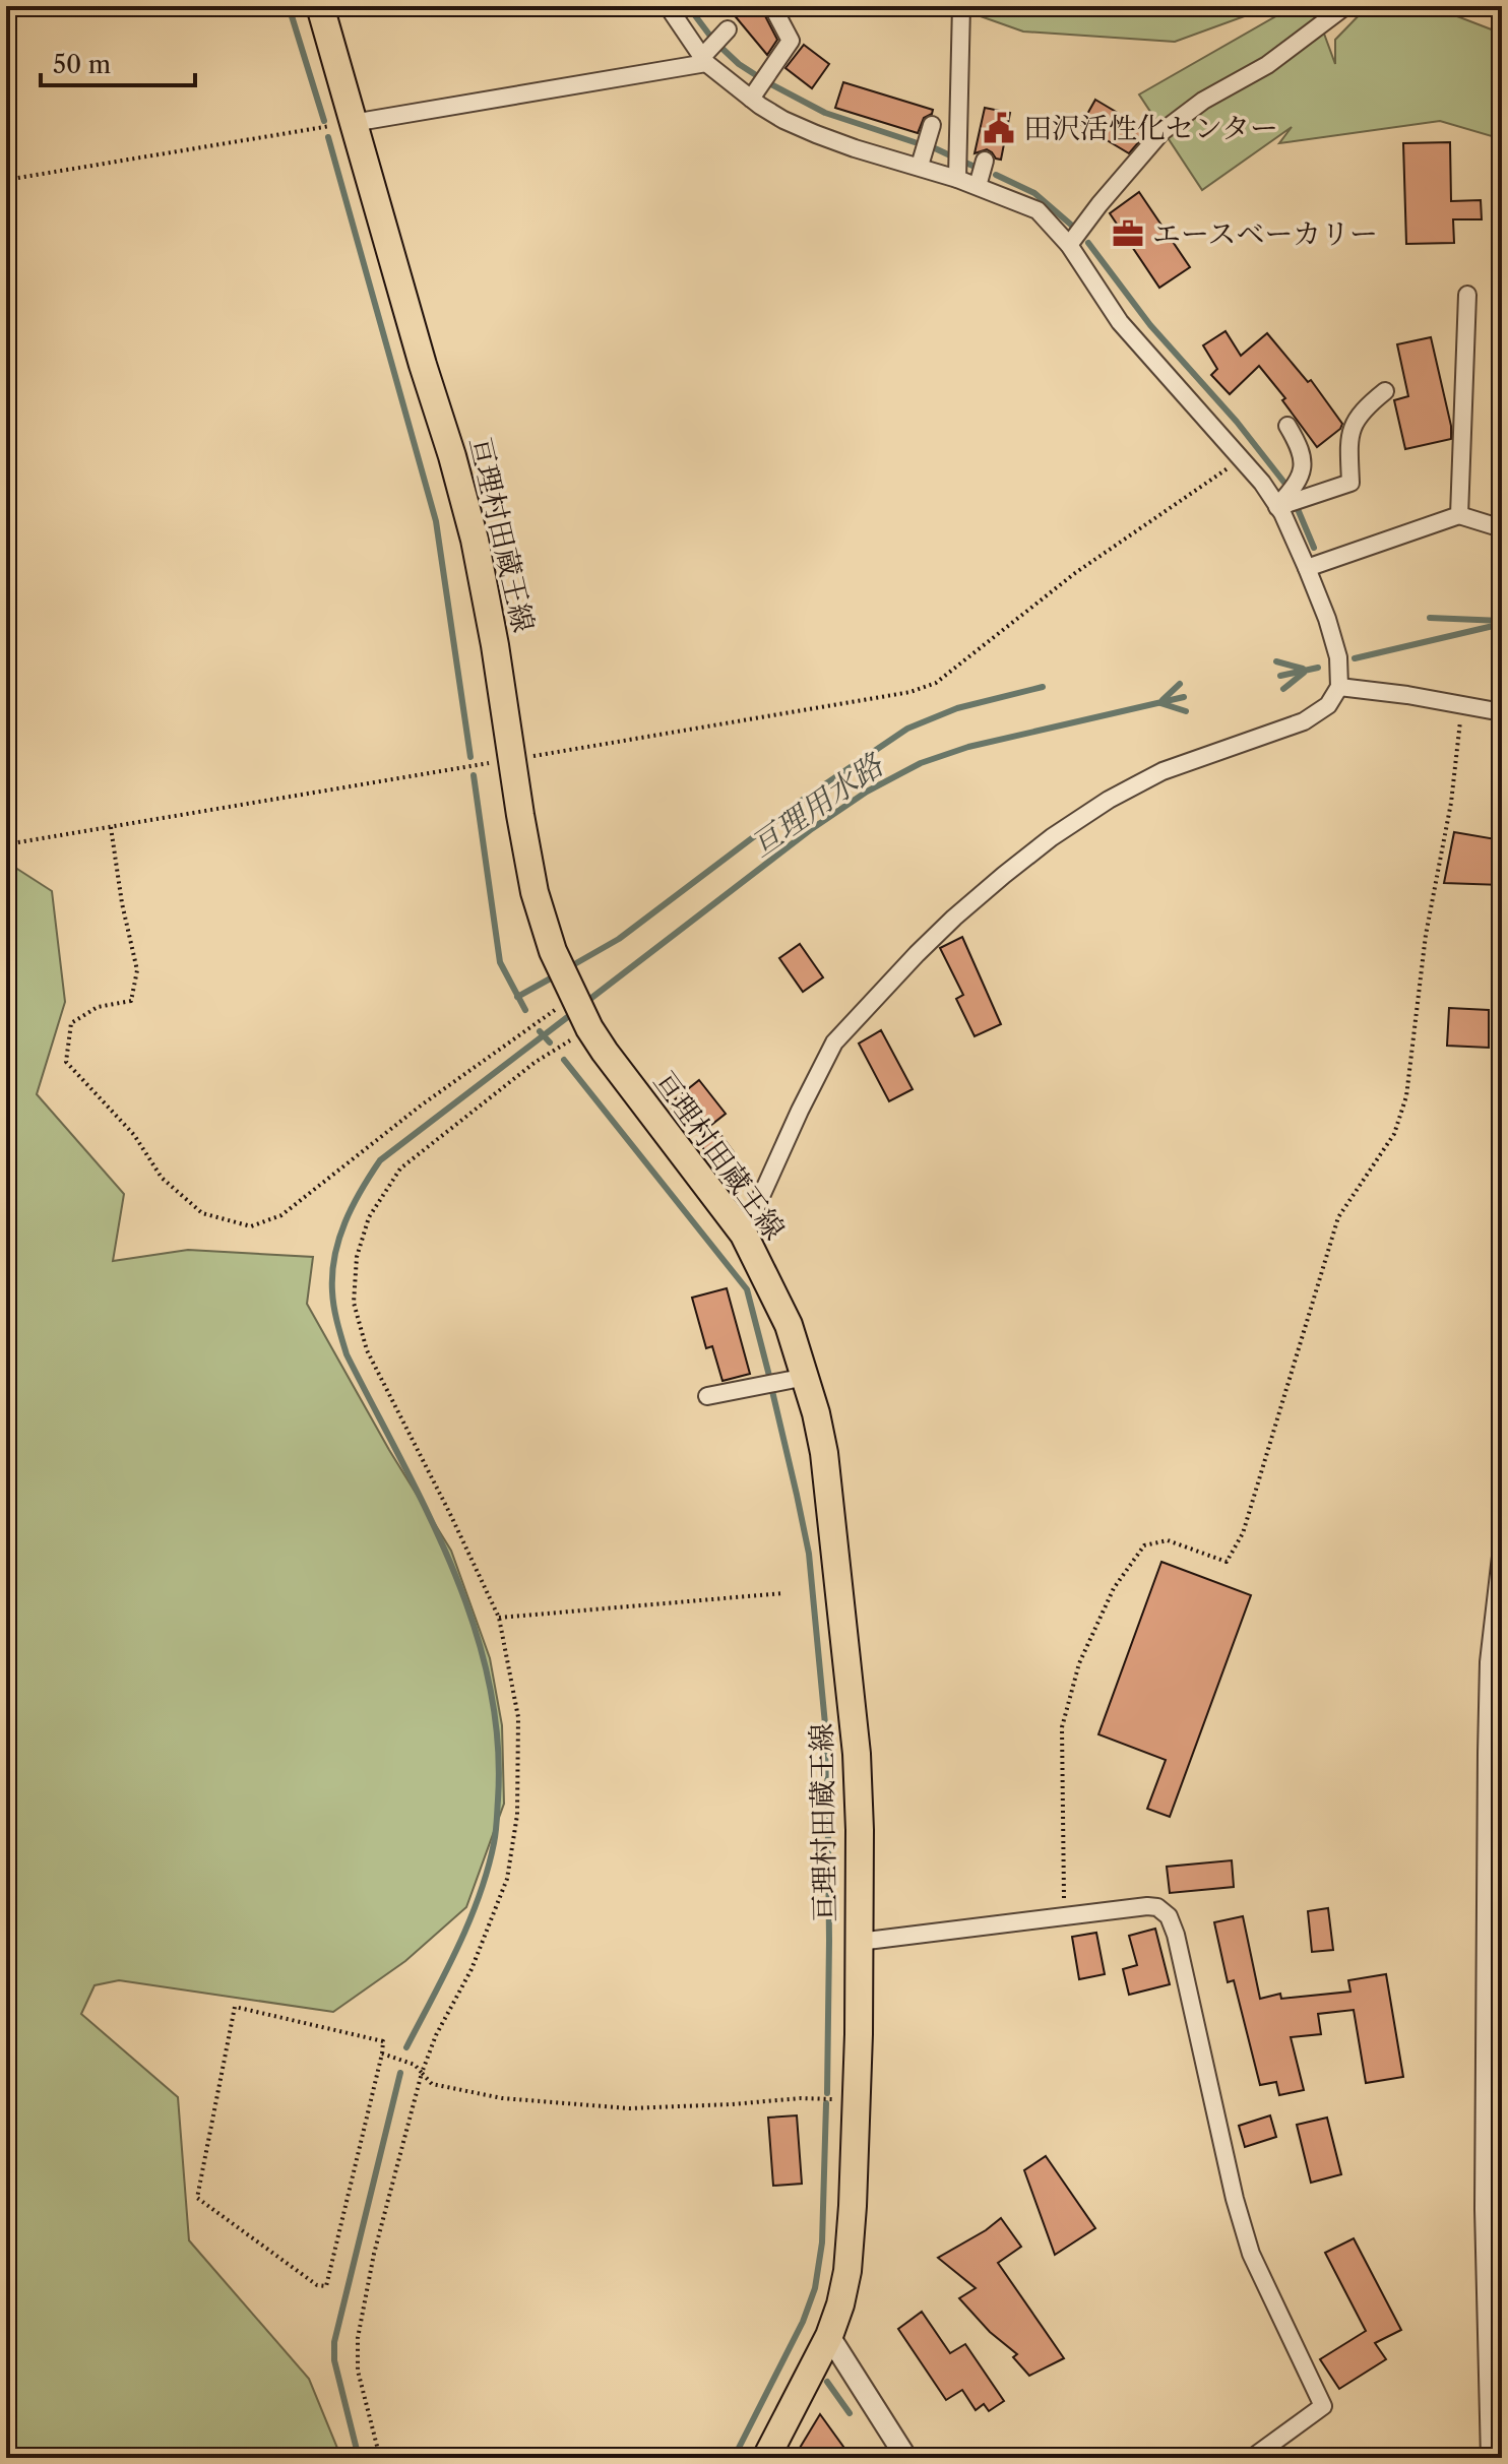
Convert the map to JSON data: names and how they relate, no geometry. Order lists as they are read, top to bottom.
{
  "streets": {
    "main road": ["亘理村田蔵王線"]
  },
  "water": ["亘理用水路"],
  "places": {
    "public building": ["田沢活性化センター"],
    "office": ["エースベーカリー"]
  },
  "scale_bar": "50 m"
}
